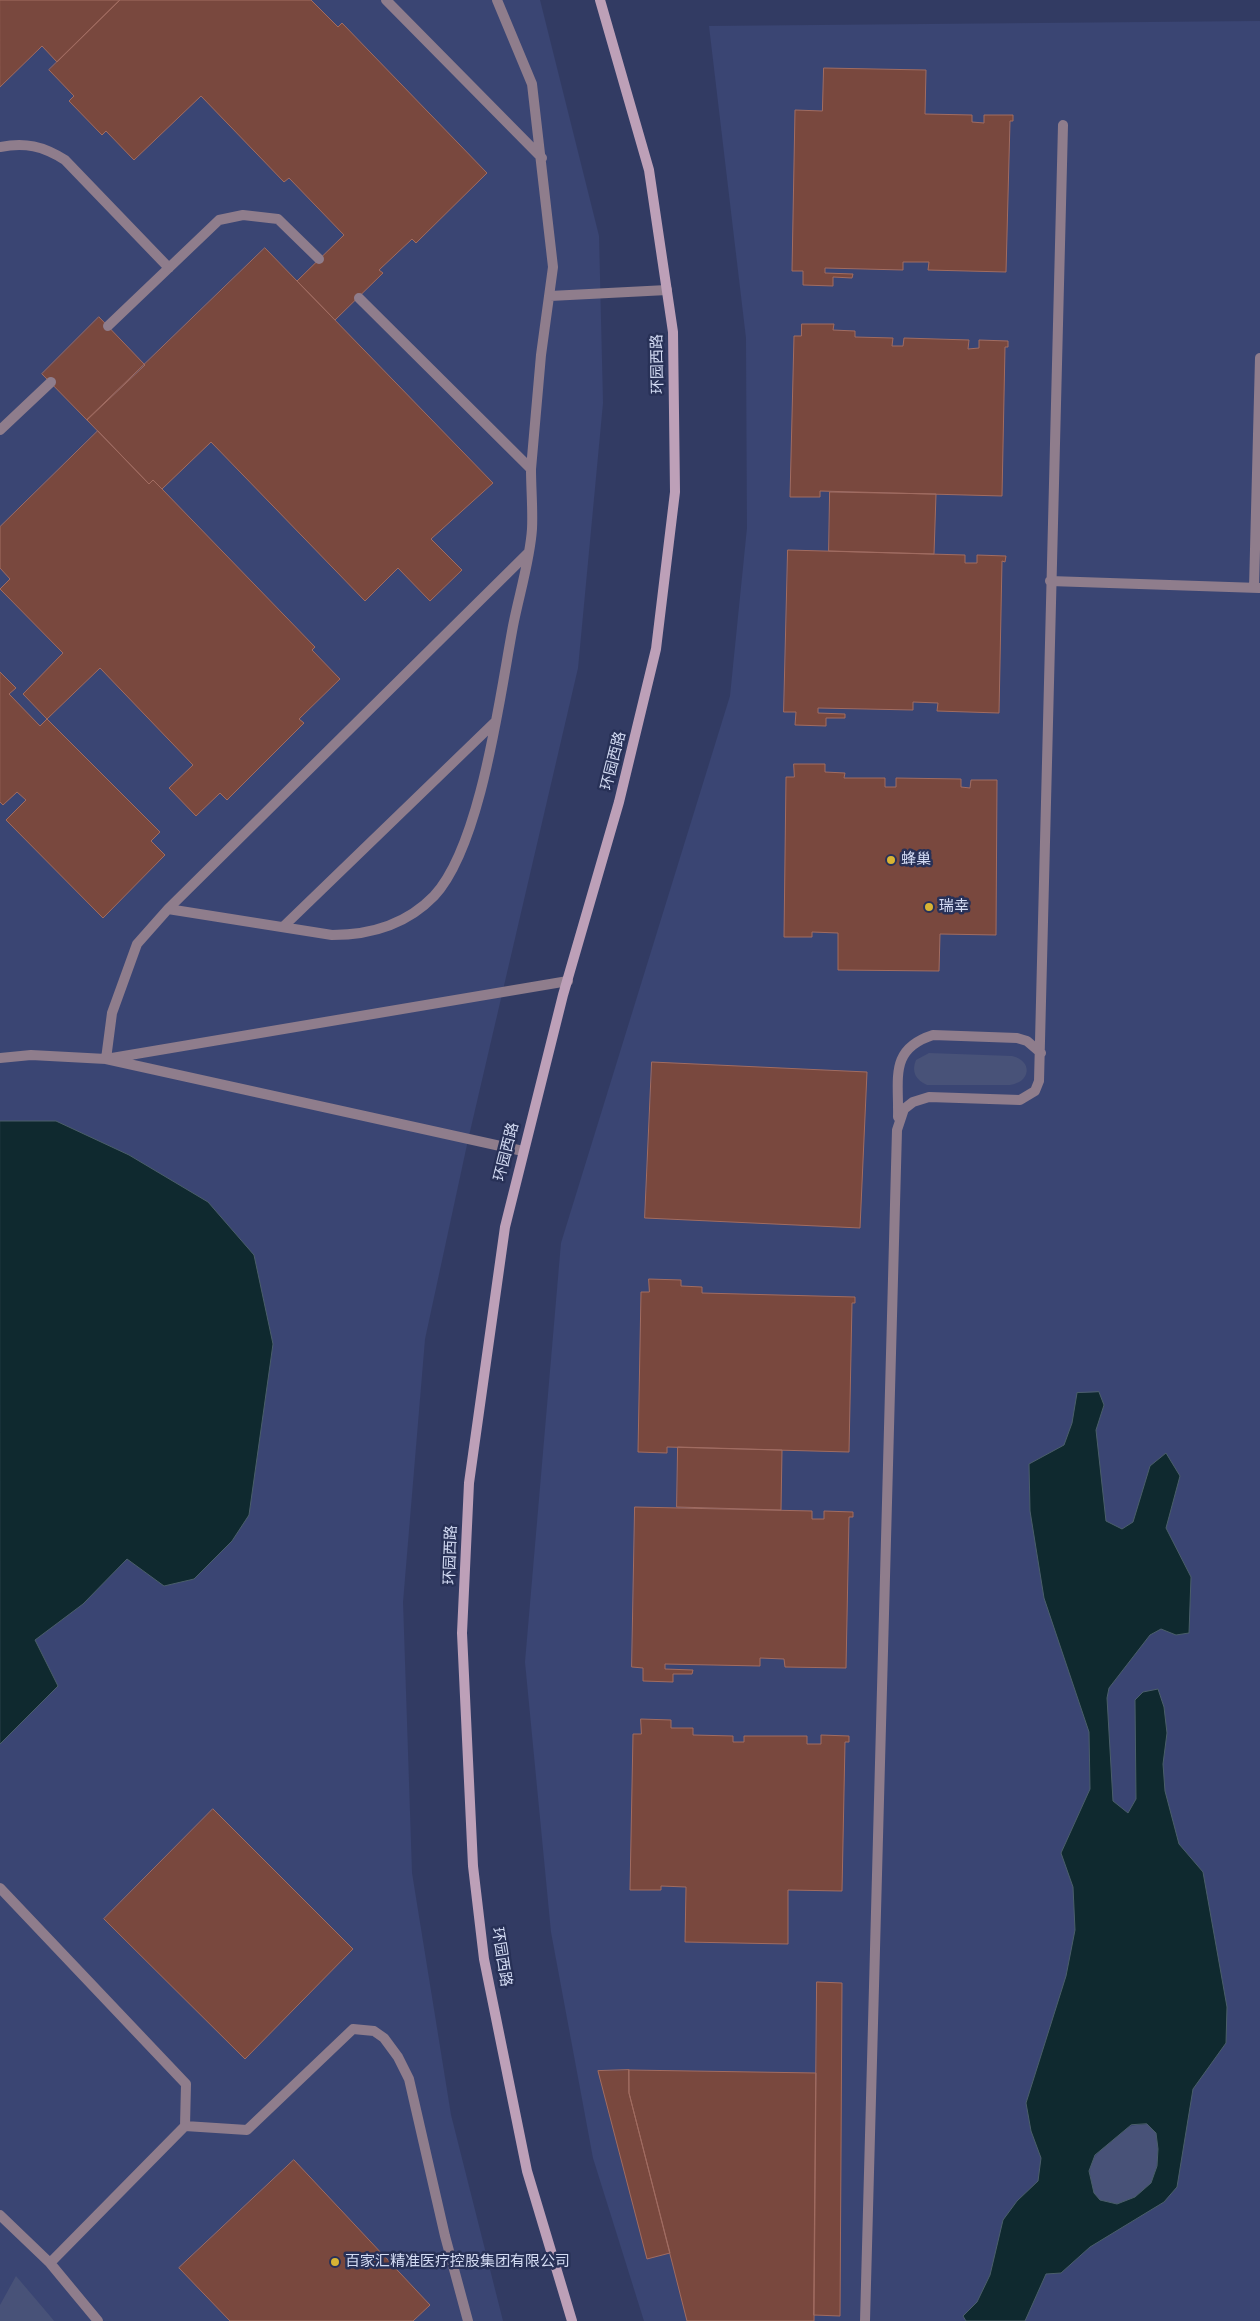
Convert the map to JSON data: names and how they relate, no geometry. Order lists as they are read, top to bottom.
{
  "streets": {
    "street": ["环园西路"]
  },
  "places": ["蜂巢", "瑞幸", "百家汇精准医疗控股集团有限公司"]
}
